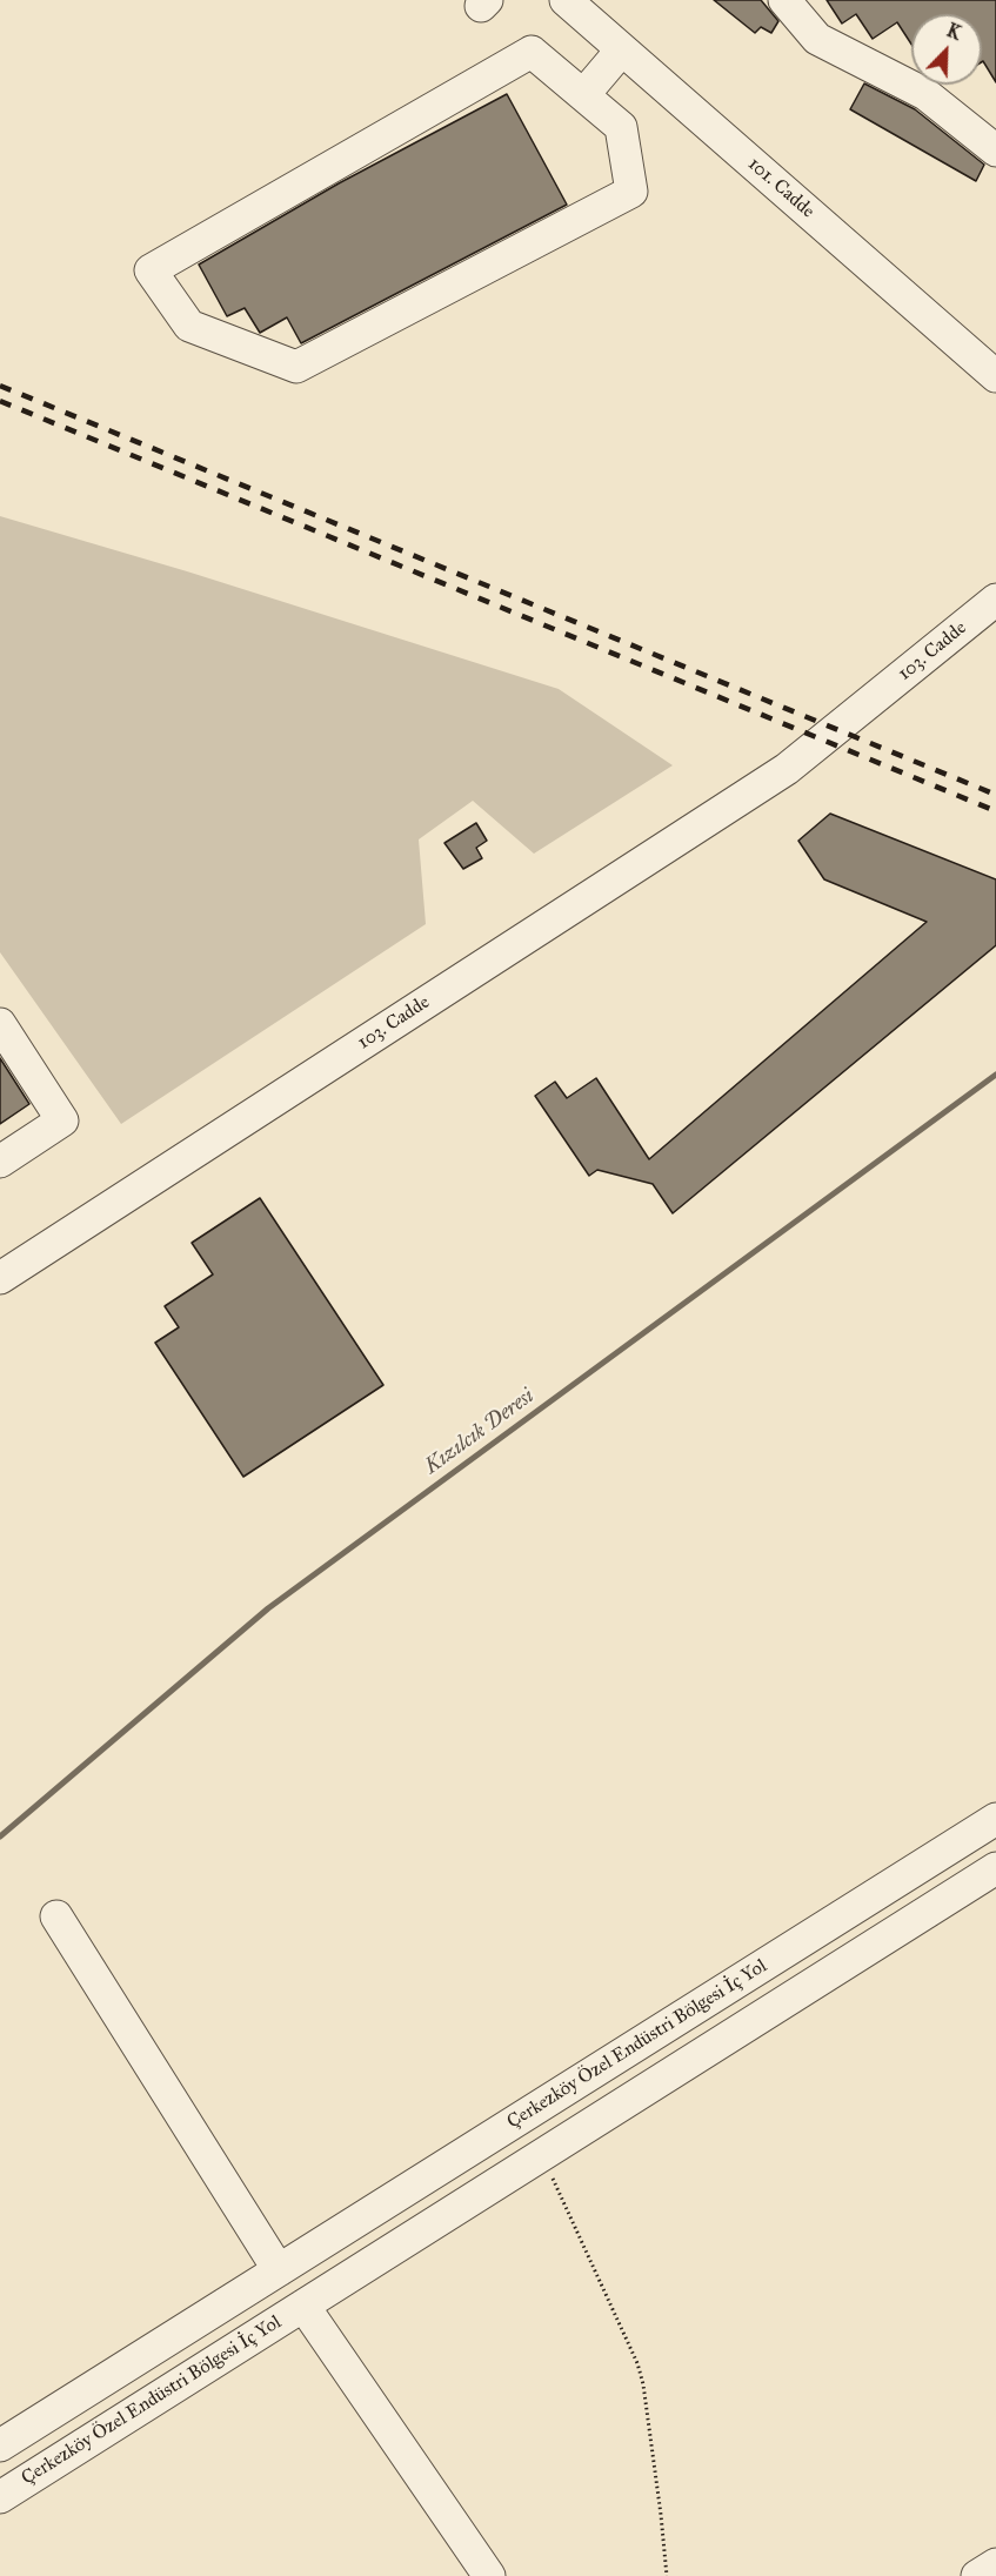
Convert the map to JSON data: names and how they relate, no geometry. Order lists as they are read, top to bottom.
{
  "streets": {
    "street": ["101. Cadde", "103. Cadde", "Çerkezköy Özel Endüstri Bölgesi İç Yol"]
  },
  "water": ["Kızılcık Deresi"],
  "north": "top right"
}
